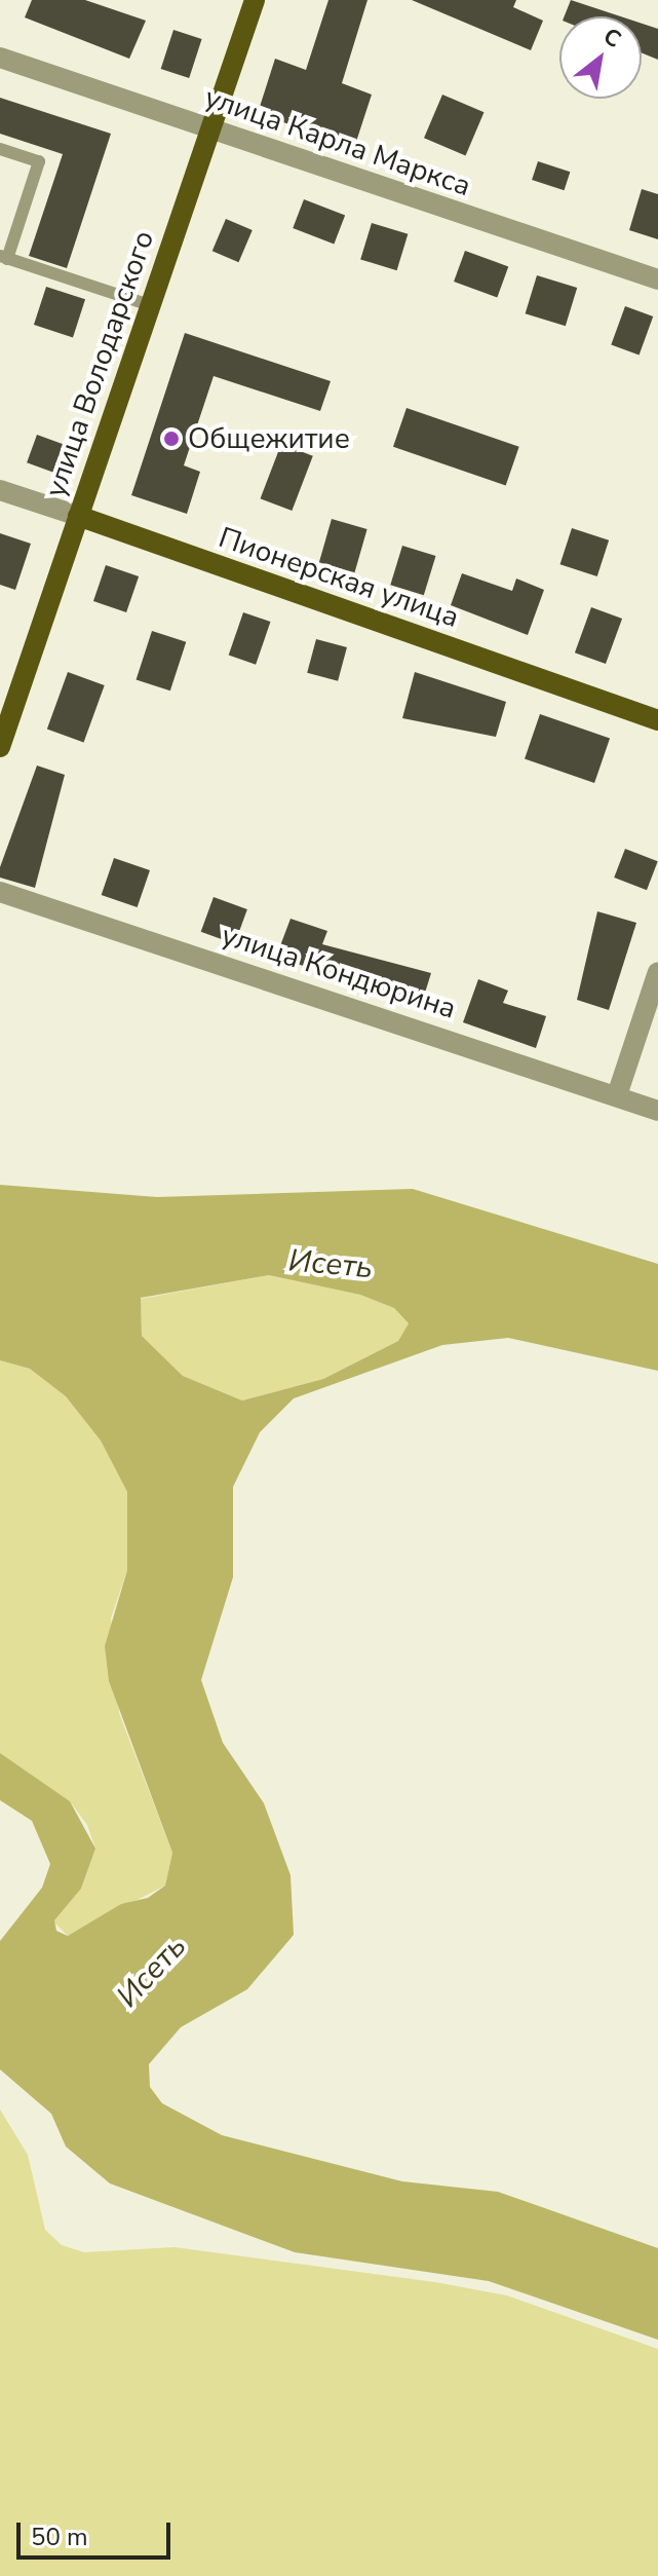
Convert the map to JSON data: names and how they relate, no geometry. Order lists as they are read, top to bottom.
{
  "streets": {
    "main road": ["улица Володарского", "Пионерская улица"],
    "street": ["улица Карла Маркса", "улица Кондюрина"]
  },
  "crossings": [
    ["улица Карла Маркса", "улица Володарского"],
    ["улица Володарского", "Пионерская улица"]
  ],
  "water": ["Исеть"],
  "places": ["Общежитие"],
  "scale_bar": "50 m",
  "north": "top right"
}
